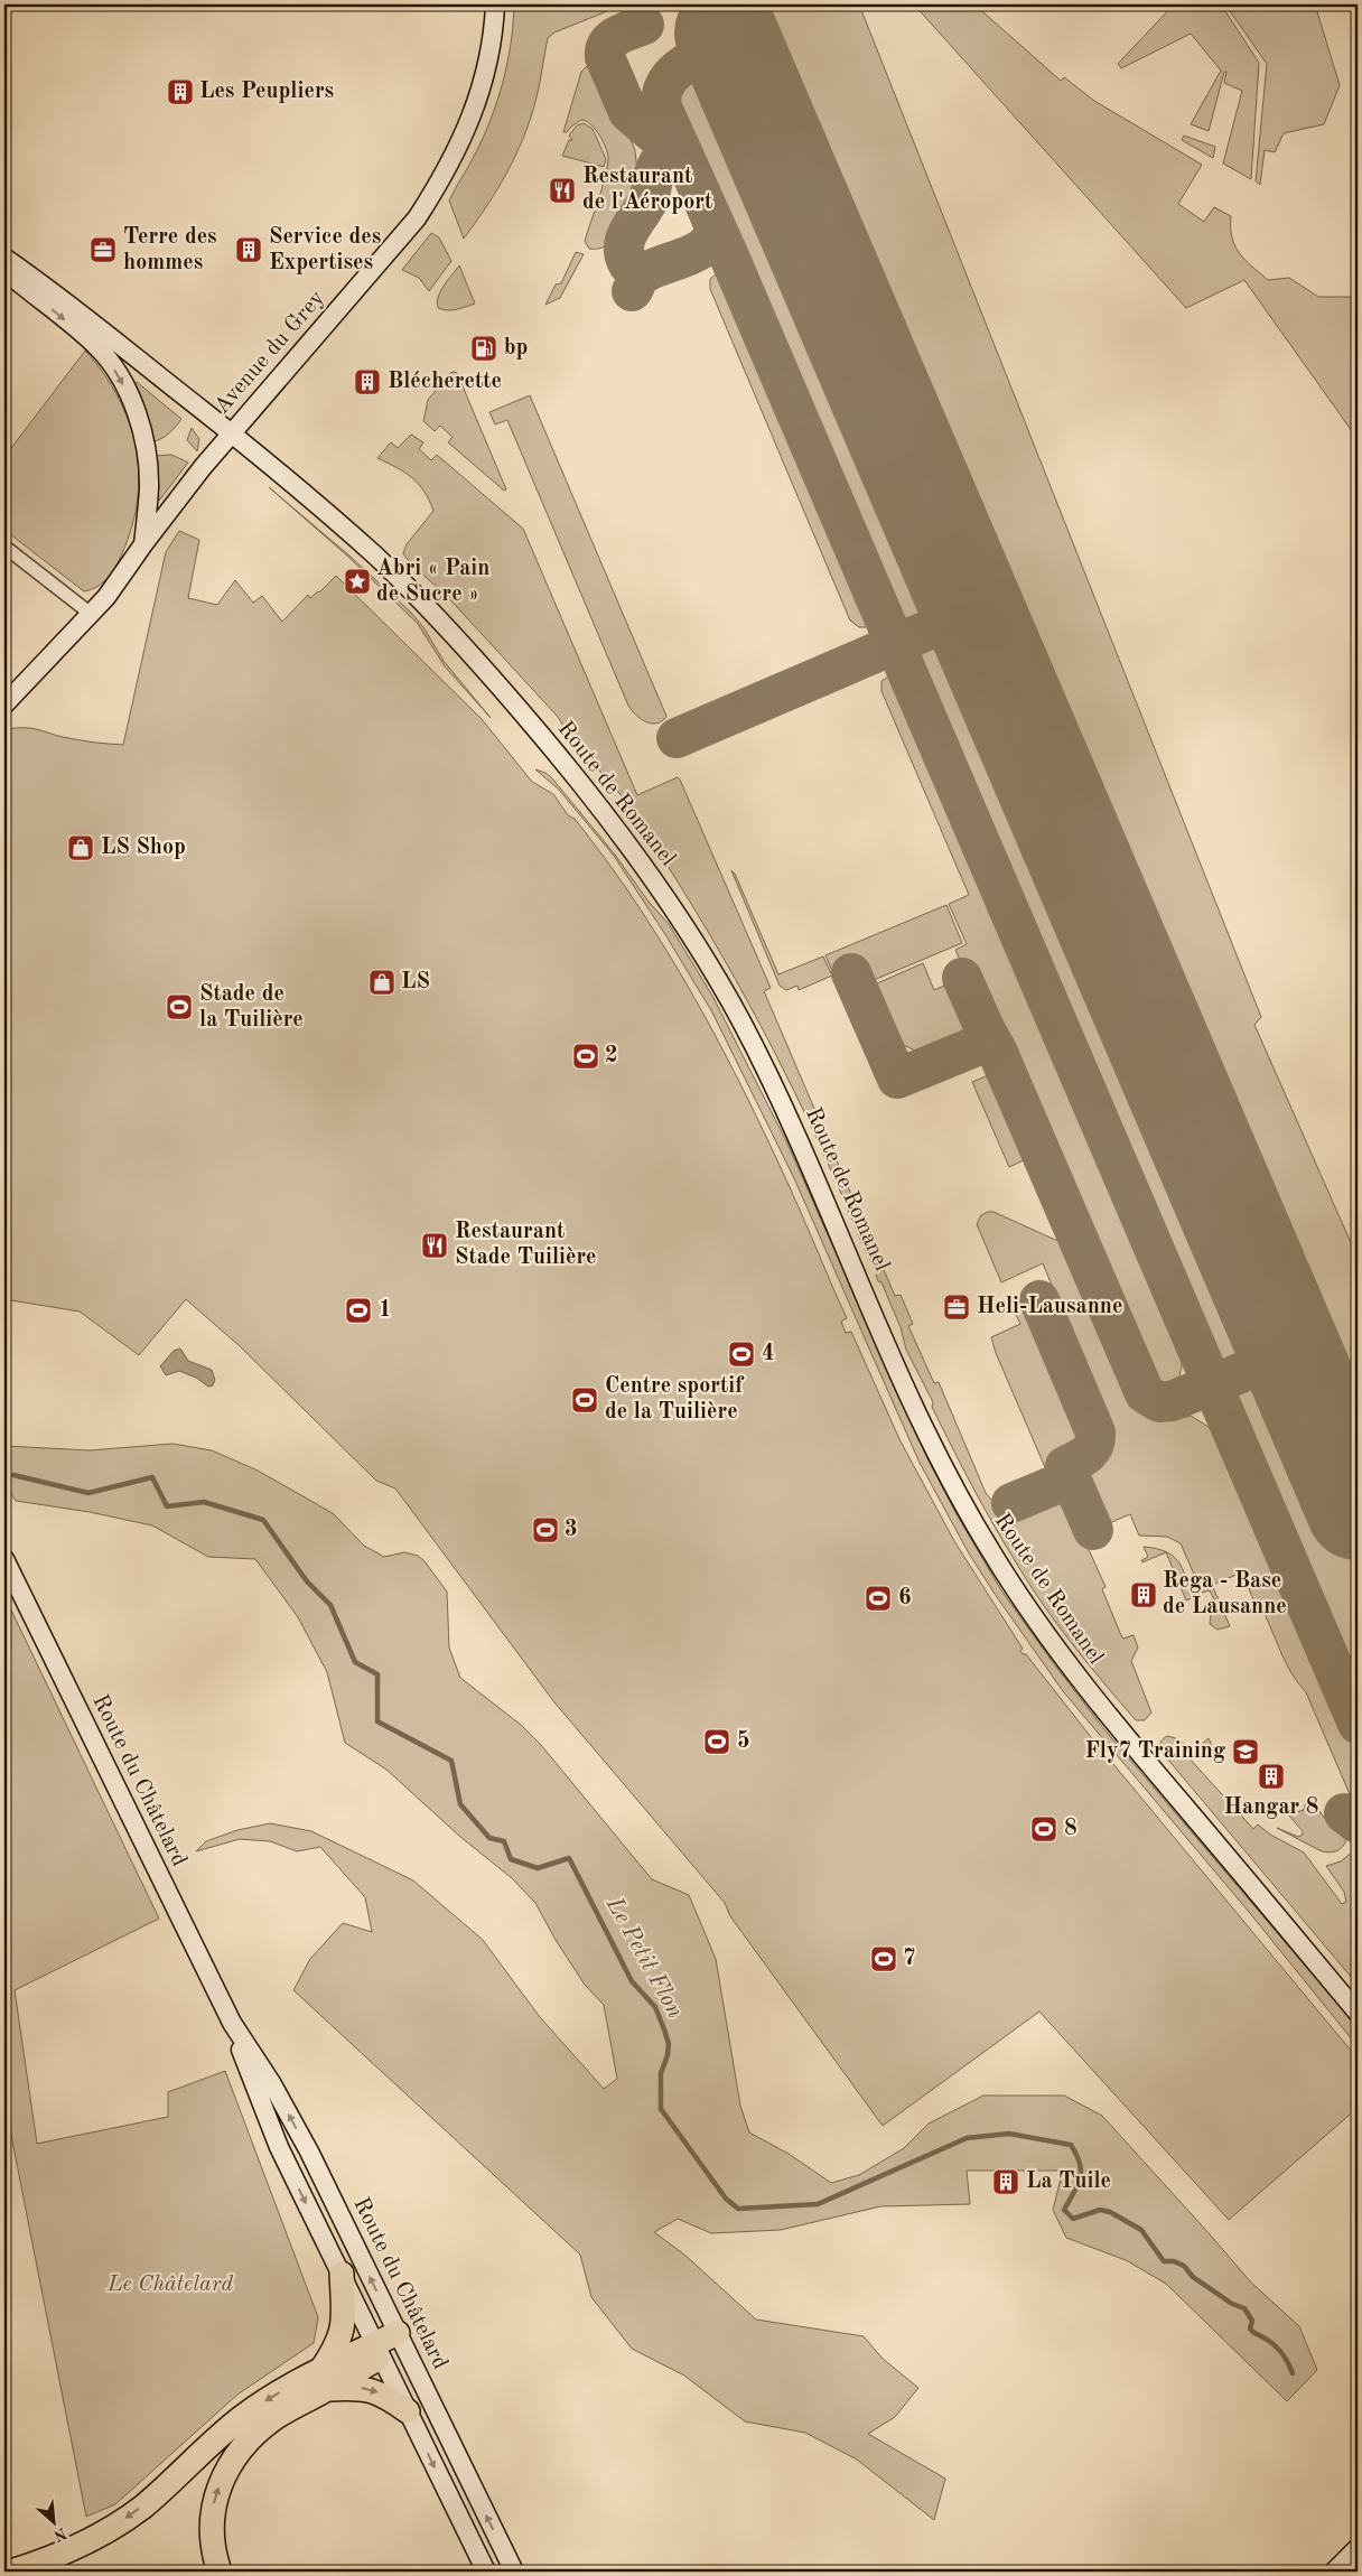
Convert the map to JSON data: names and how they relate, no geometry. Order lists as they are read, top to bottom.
{
  "streets": {
    "main road": ["Avenue du Grey", "Route de Romanel", "Route du Châtelard"]
  },
  "crossings": [
    ["Avenue du Grey", "Route de Romanel"]
  ],
  "water": ["Le Petit Flon"],
  "parks": ["Le Châtelard"],
  "places": {
    "building": [
      "Les Peupliers",
      "Service des Expertises",
      "Blécherette",
      "Rega - Base de Lausanne",
      "Hangar 8",
      "La Tuile"
    ],
    "restaurant": ["Restaurant de l'Aéroport", "Restaurant Stade Tuilière"],
    "office": ["Terre des hommes", "Heli-Lausanne"],
    "fuel station": ["bp"],
    "place": ["Abri « Pain de Sucre »"],
    "shop": ["LS Shop", "LS"],
    "sports": [
      "Stade de la Tuilière",
      "2",
      "1",
      "4",
      "Centre sportif de la Tuilière",
      "3",
      "6",
      "5",
      "8",
      "7"
    ],
    "school or university": ["Fly7 Training"]
  },
  "north": "bottom right"
}
